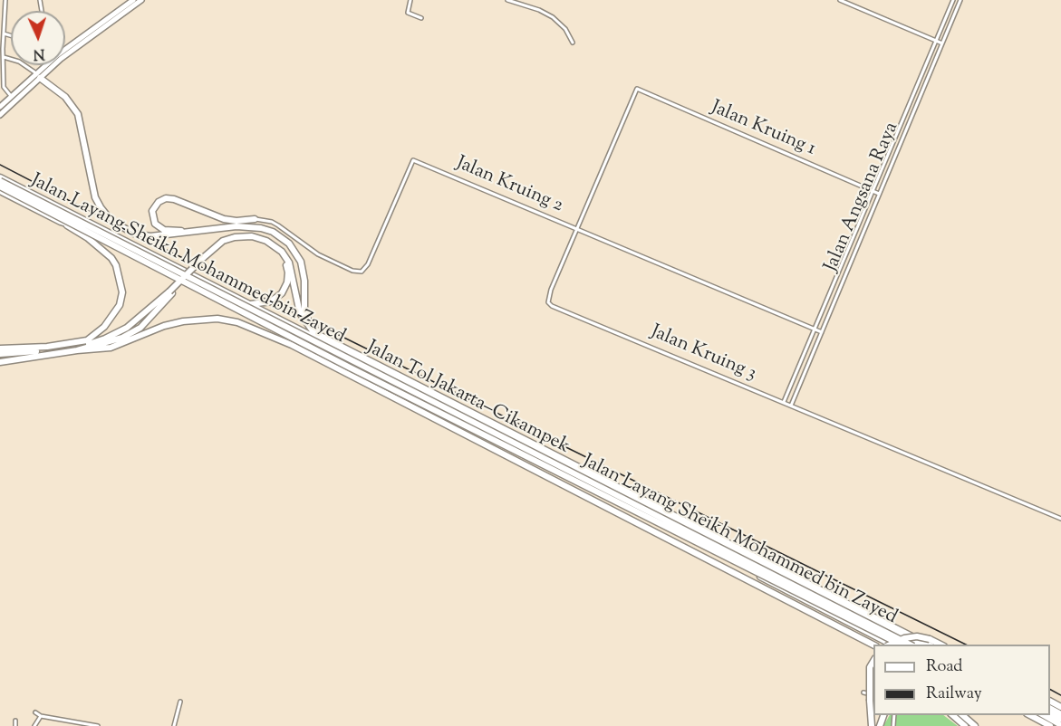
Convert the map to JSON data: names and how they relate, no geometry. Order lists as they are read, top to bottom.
{
  "streets": {
    "highway": ["Jalan Layang Sheikh Mohammed bin Zayed", "Jalan Tol Jakarta–Cikampek"],
    "street": [
      "Jalan Kruing 1",
      "Jalan Kruing 2",
      "Jalan Angsana Raya",
      "Jalan Kruing 3"
    ]
  },
  "crossings": [
    ["Jalan Kruing 1", "Jalan Angsana Raya"],
    ["Jalan Kruing 1", "Jalan Kruing 3"],
    ["Jalan Kruing 2", "Jalan Angsana Raya"],
    ["Jalan Kruing 2", "Jalan Kruing 3"],
    ["Jalan Angsana Raya", "Jalan Kruing 3"],
    ["Jalan Layang Sheikh Mohammed bin Zayed", "Jalan Tol Jakarta–Cikampek"]
  ],
  "legend": ["Road", "Railway"],
  "north": "bottom"
}
